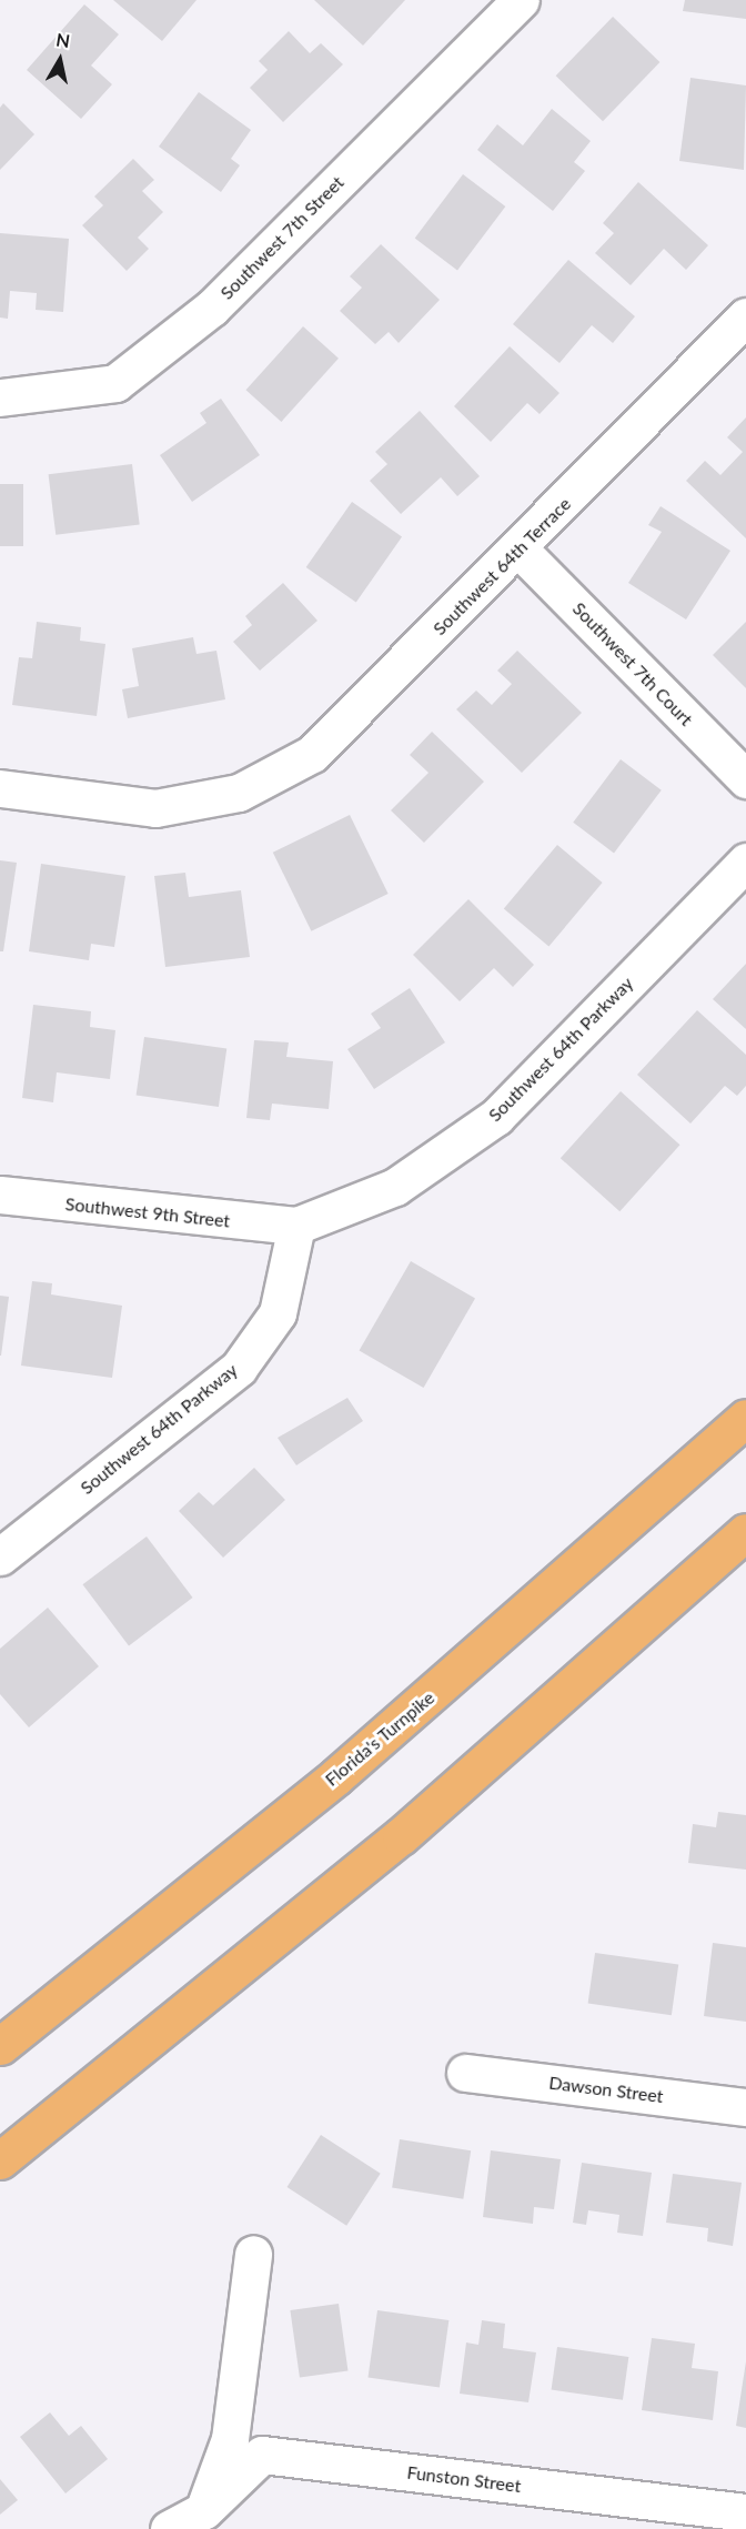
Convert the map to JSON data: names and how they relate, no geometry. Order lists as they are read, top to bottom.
{
  "streets": {
    "highway": ["Florida's Turnpike"],
    "street": [
      "Southwest 7th Street",
      "Southwest 64th Terrace",
      "Southwest 7th Court",
      "Southwest 64th Parkway",
      "Southwest 9th Street",
      "Dawson Street",
      "Funston Street"
    ]
  },
  "crossings": [
    ["Southwest 64th Terrace", "Southwest 7th Court"],
    ["Southwest 64th Parkway", "Southwest 9th Street"]
  ],
  "north": "top"
}
